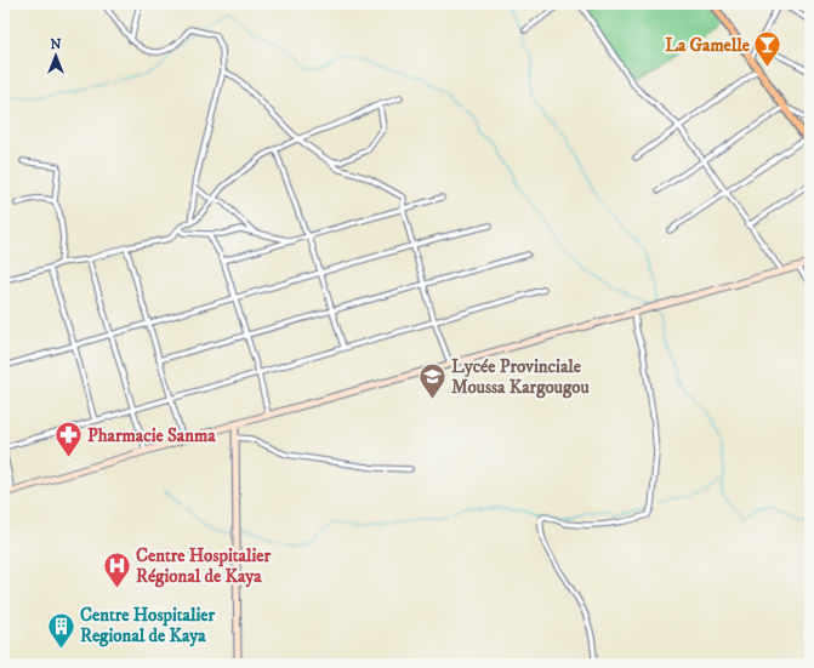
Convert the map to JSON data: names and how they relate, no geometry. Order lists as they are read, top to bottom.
{
  "places": {
    "bar": ["La Gamelle"],
    "school or university": ["Lycée Provinciale Moussa Kargougou"],
    "pharmacy": ["Pharmacie Sanma"],
    "hospital": ["Centre Hospitalier Régional de Kaya"],
    "building": ["Centre Hospitalier Regional de Kaya"]
  },
  "north": "top"
}
